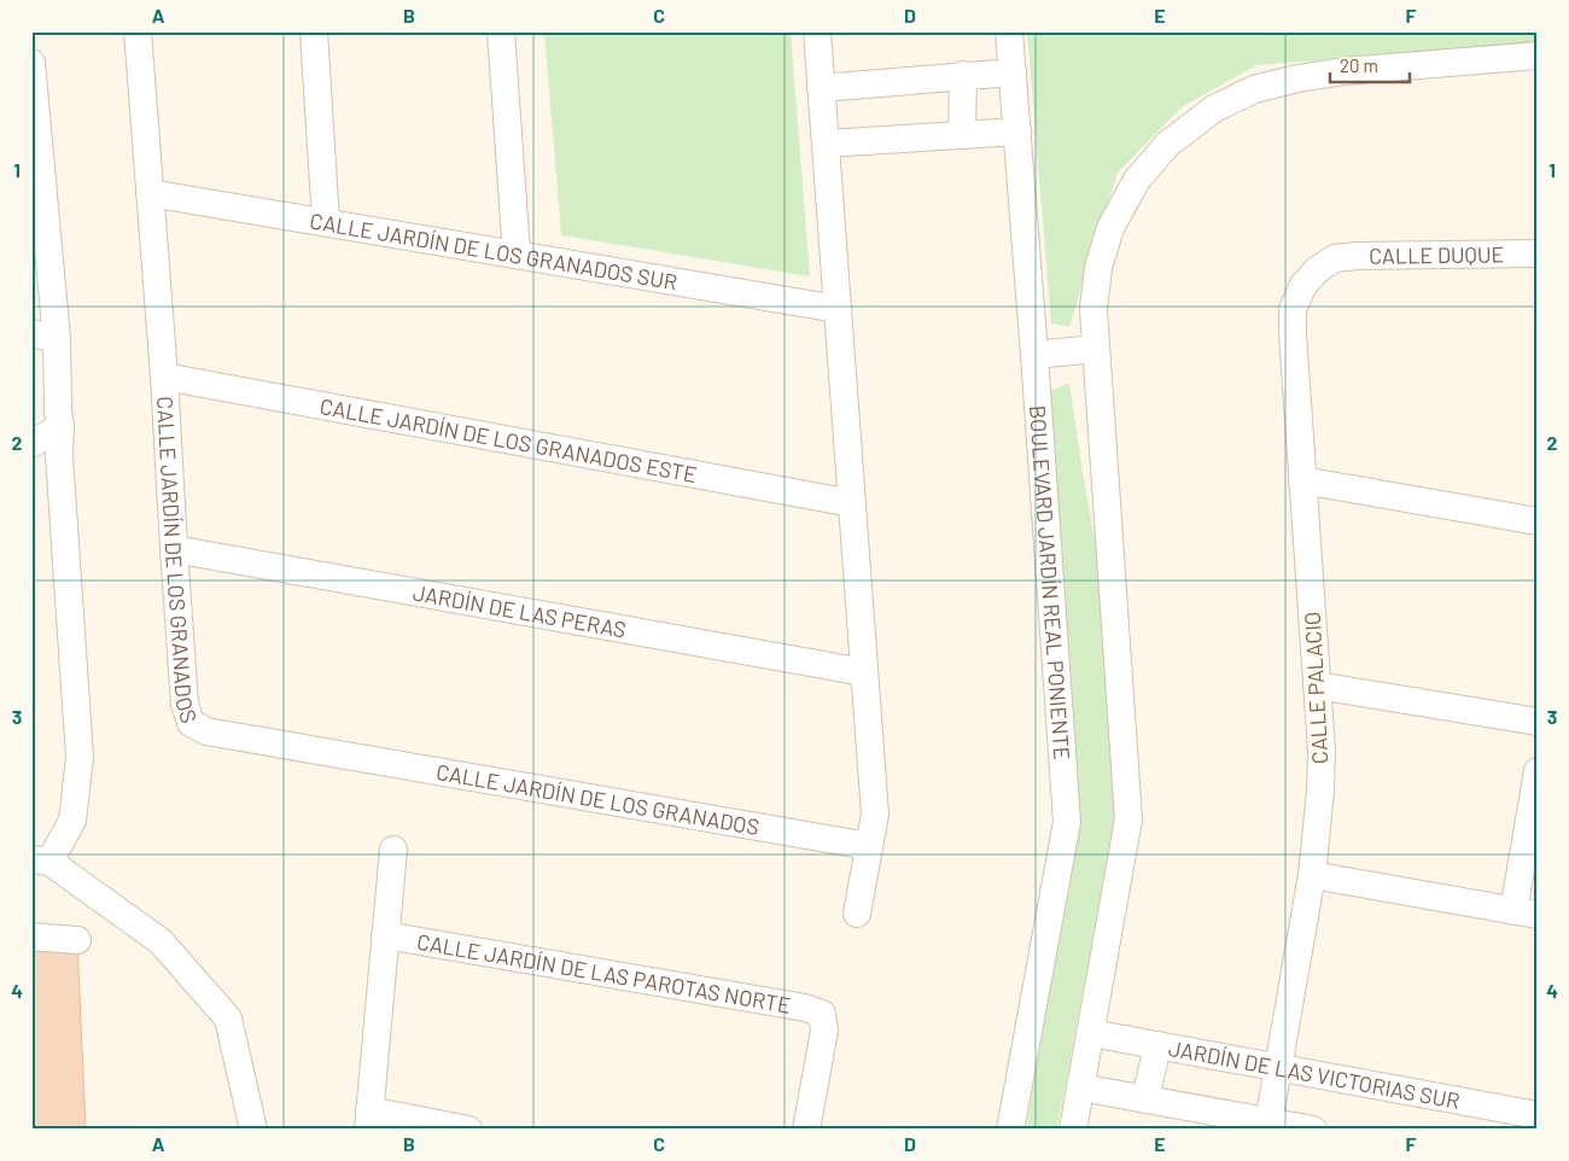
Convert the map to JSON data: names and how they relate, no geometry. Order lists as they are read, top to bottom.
{
  "streets": {
    "street": [
      "CALLE JARDÍN DE LOS GRANADOS SUR",
      "CALLE DUQUE",
      "CALLE JARDÍN DE LOS GRANADOS ESTE",
      "CALLE JARDÍN DE LOS GRANADOS",
      "BOULEVARD JARDÍN REAL PONIENTE",
      "JARDÍN DE LAS PERAS",
      "CALLE PALACIO",
      "CALLE JARDÍN DE LAS PAROTAS NORTE",
      "JARDÍN DE LAS VICTORIAS SUR"
    ]
  },
  "crossings": [
    ["CALLE JARDÍN DE LOS GRANADOS SUR", "CALLE JARDÍN DE LOS GRANADOS"],
    ["CALLE DUQUE", "CALLE PALACIO"],
    ["CALLE JARDÍN DE LOS GRANADOS ESTE", "CALLE JARDÍN DE LOS GRANADOS"],
    ["CALLE JARDÍN DE LOS GRANADOS", "JARDÍN DE LAS PERAS"],
    ["CALLE PALACIO", "JARDÍN DE LAS VICTORIAS SUR"]
  ],
  "scale_bar": "20 m",
  "grid": {
    "columns": [
      "A",
      "B",
      "C",
      "D",
      "E",
      "F"
    ],
    "rows": [
      "1",
      "2",
      "3",
      "4"
    ]
  }
}
